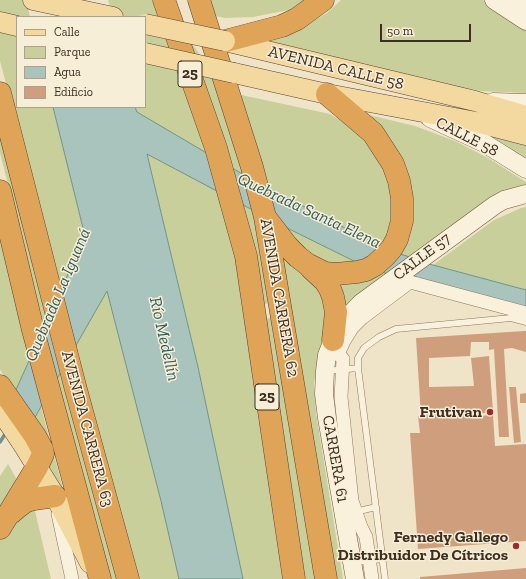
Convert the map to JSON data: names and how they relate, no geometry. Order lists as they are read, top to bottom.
{
  "streets": {
    "highway": ["25", "AVENIDA CARRERA 62", "AVENIDA CARRERA 63"],
    "main road": ["AVENIDA CALLE 58"],
    "street": ["CALLE 58", "CALLE 57", "CARRERA 61"]
  },
  "crossings": [
    ["AVENIDA CALLE 58", "CALLE 58"],
    ["AVENIDA CALLE 58", "AVENIDA CARRERA 62"],
    ["CALLE 57", "CARRERA 61"]
  ],
  "water": ["Quebrada Santa Elena", "Quebrada La Iguaná", "Río Medellín"],
  "places": ["Frutivan", "Fernedy Gallego Distribuidor De Cítricos"],
  "legend": [
    "Calle",
    "Parque",
    "Agua",
    "Edificio"
  ],
  "scale_bar": "50 m"
}
